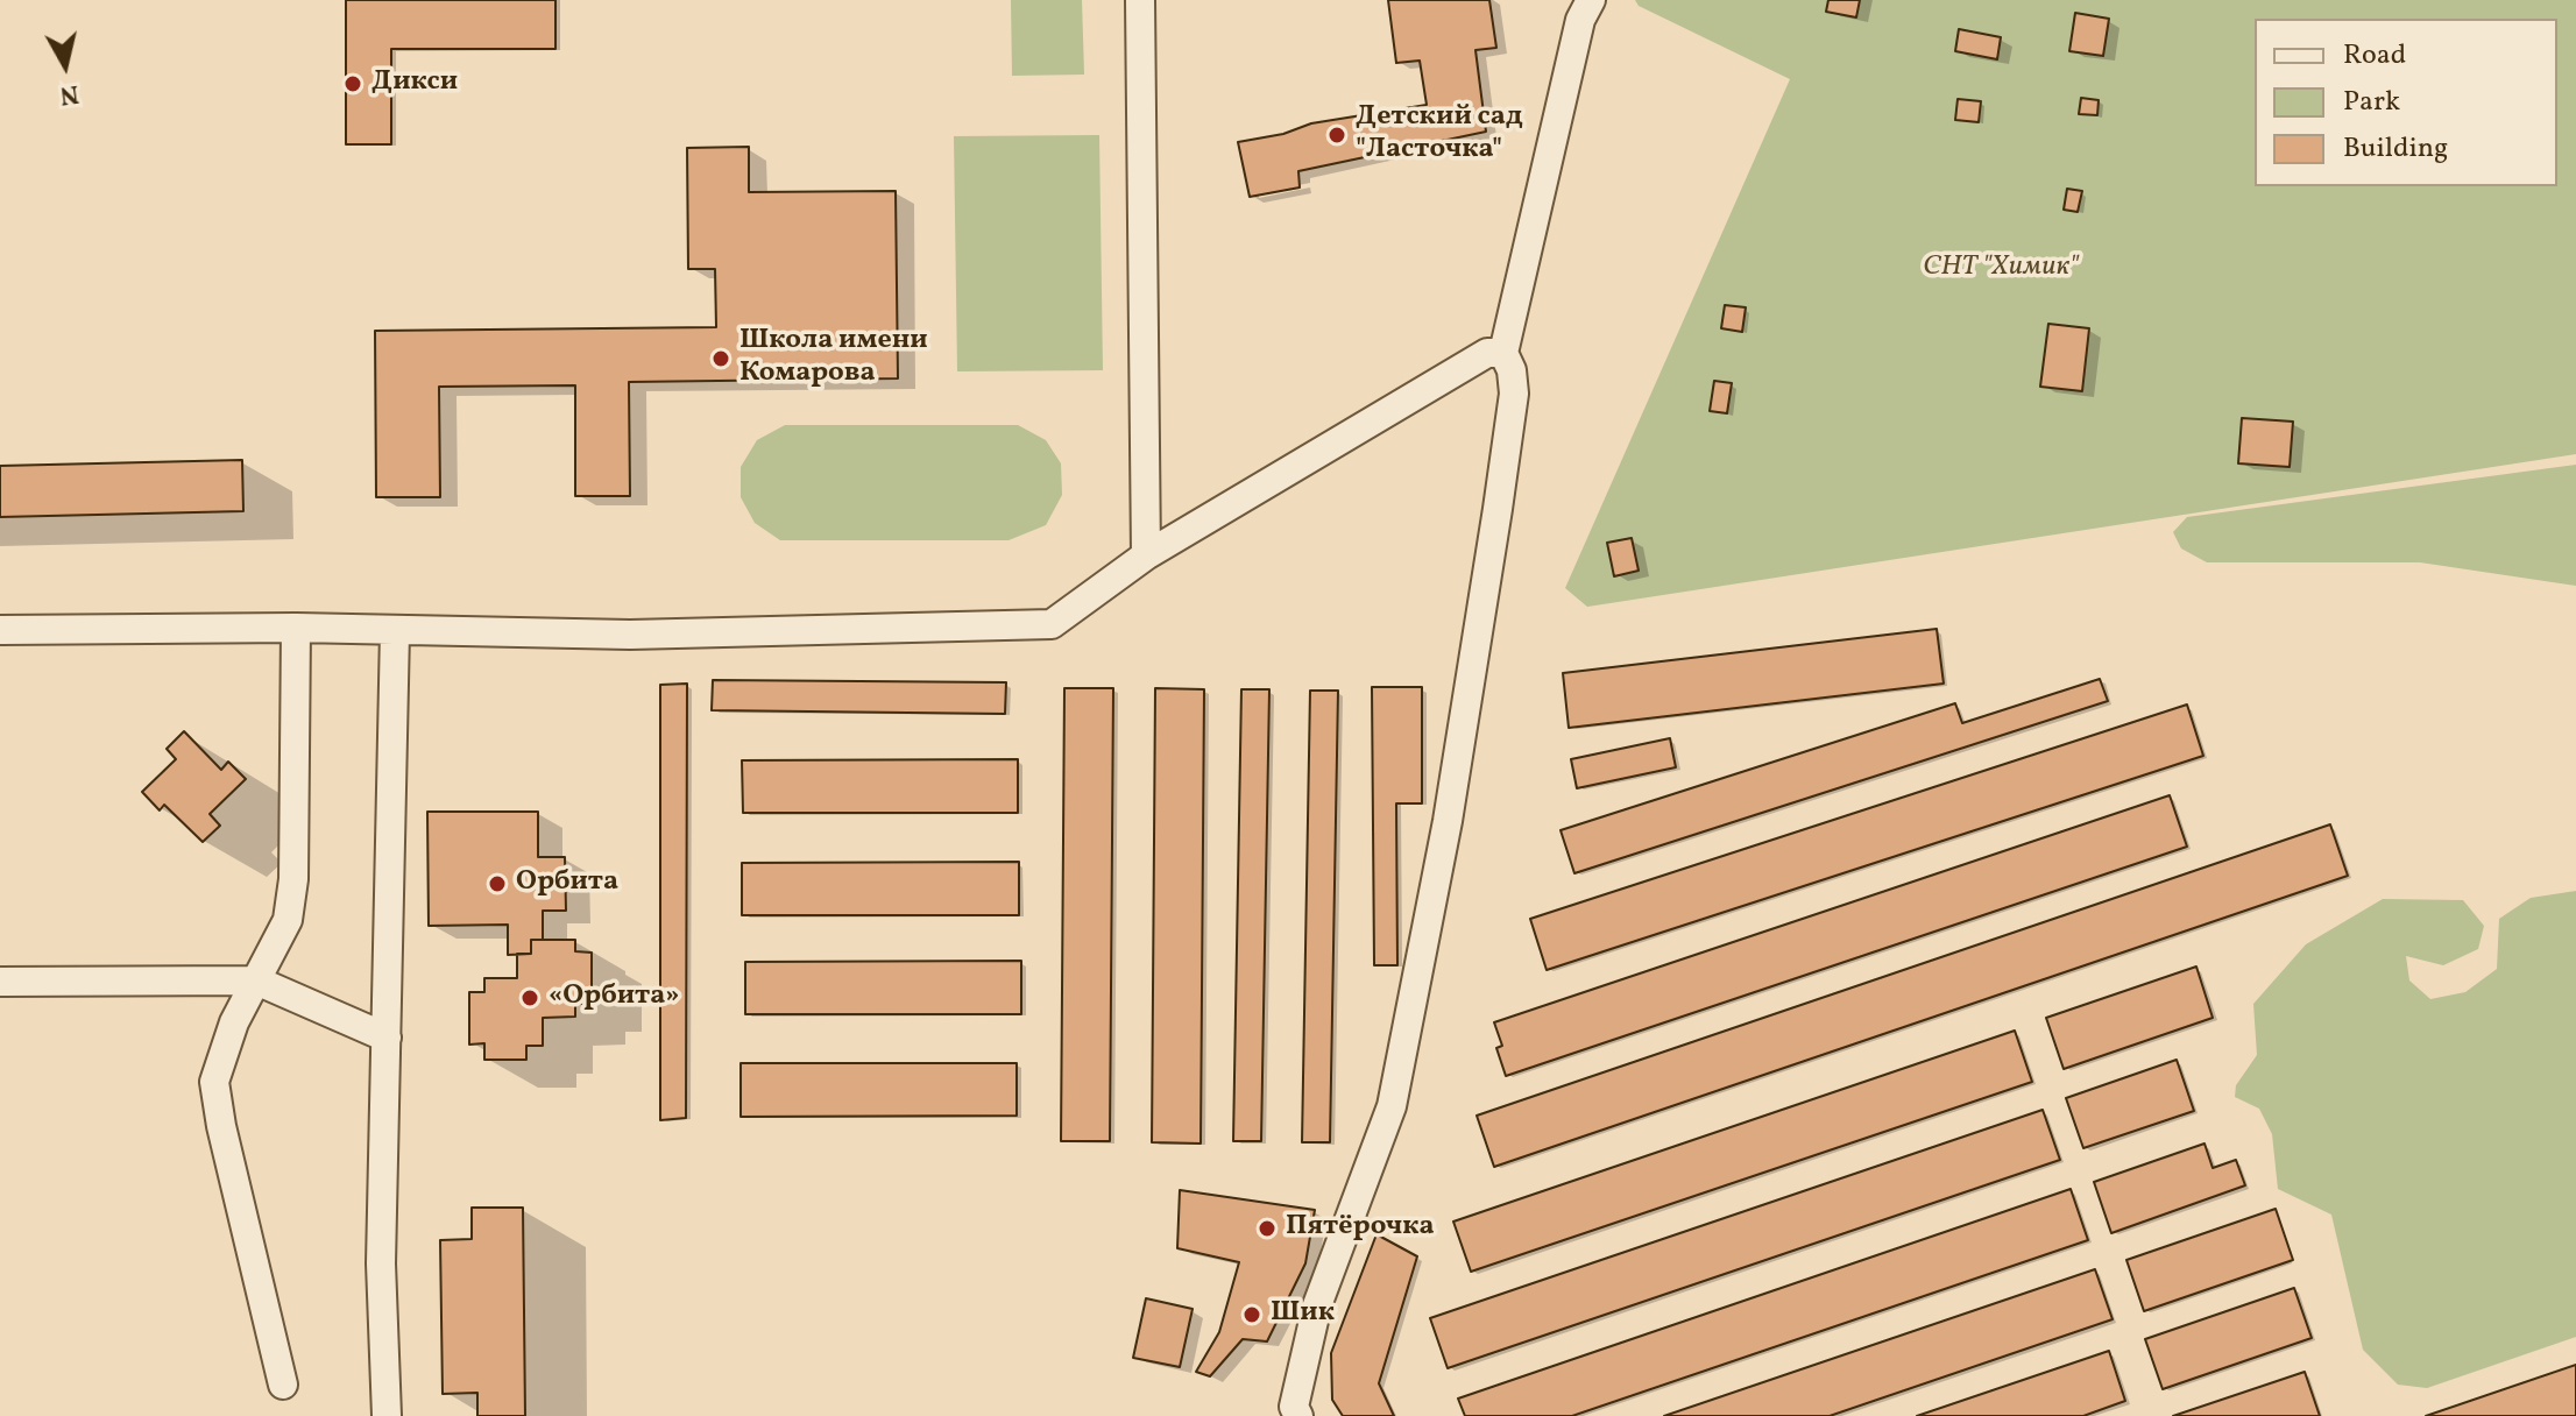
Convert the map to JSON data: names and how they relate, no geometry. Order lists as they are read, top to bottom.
{
  "parks": ["СНТ \"Химик\""],
  "places": [
    "Дикси",
    "Детский сад \"Ласточка\"",
    "Школа имени Комарова",
    "Орбита",
    "«Орбита»",
    "Пятёрочка",
    "Шик"
  ],
  "legend": ["Road", "Park", "Building"],
  "north": "bottom"
}
